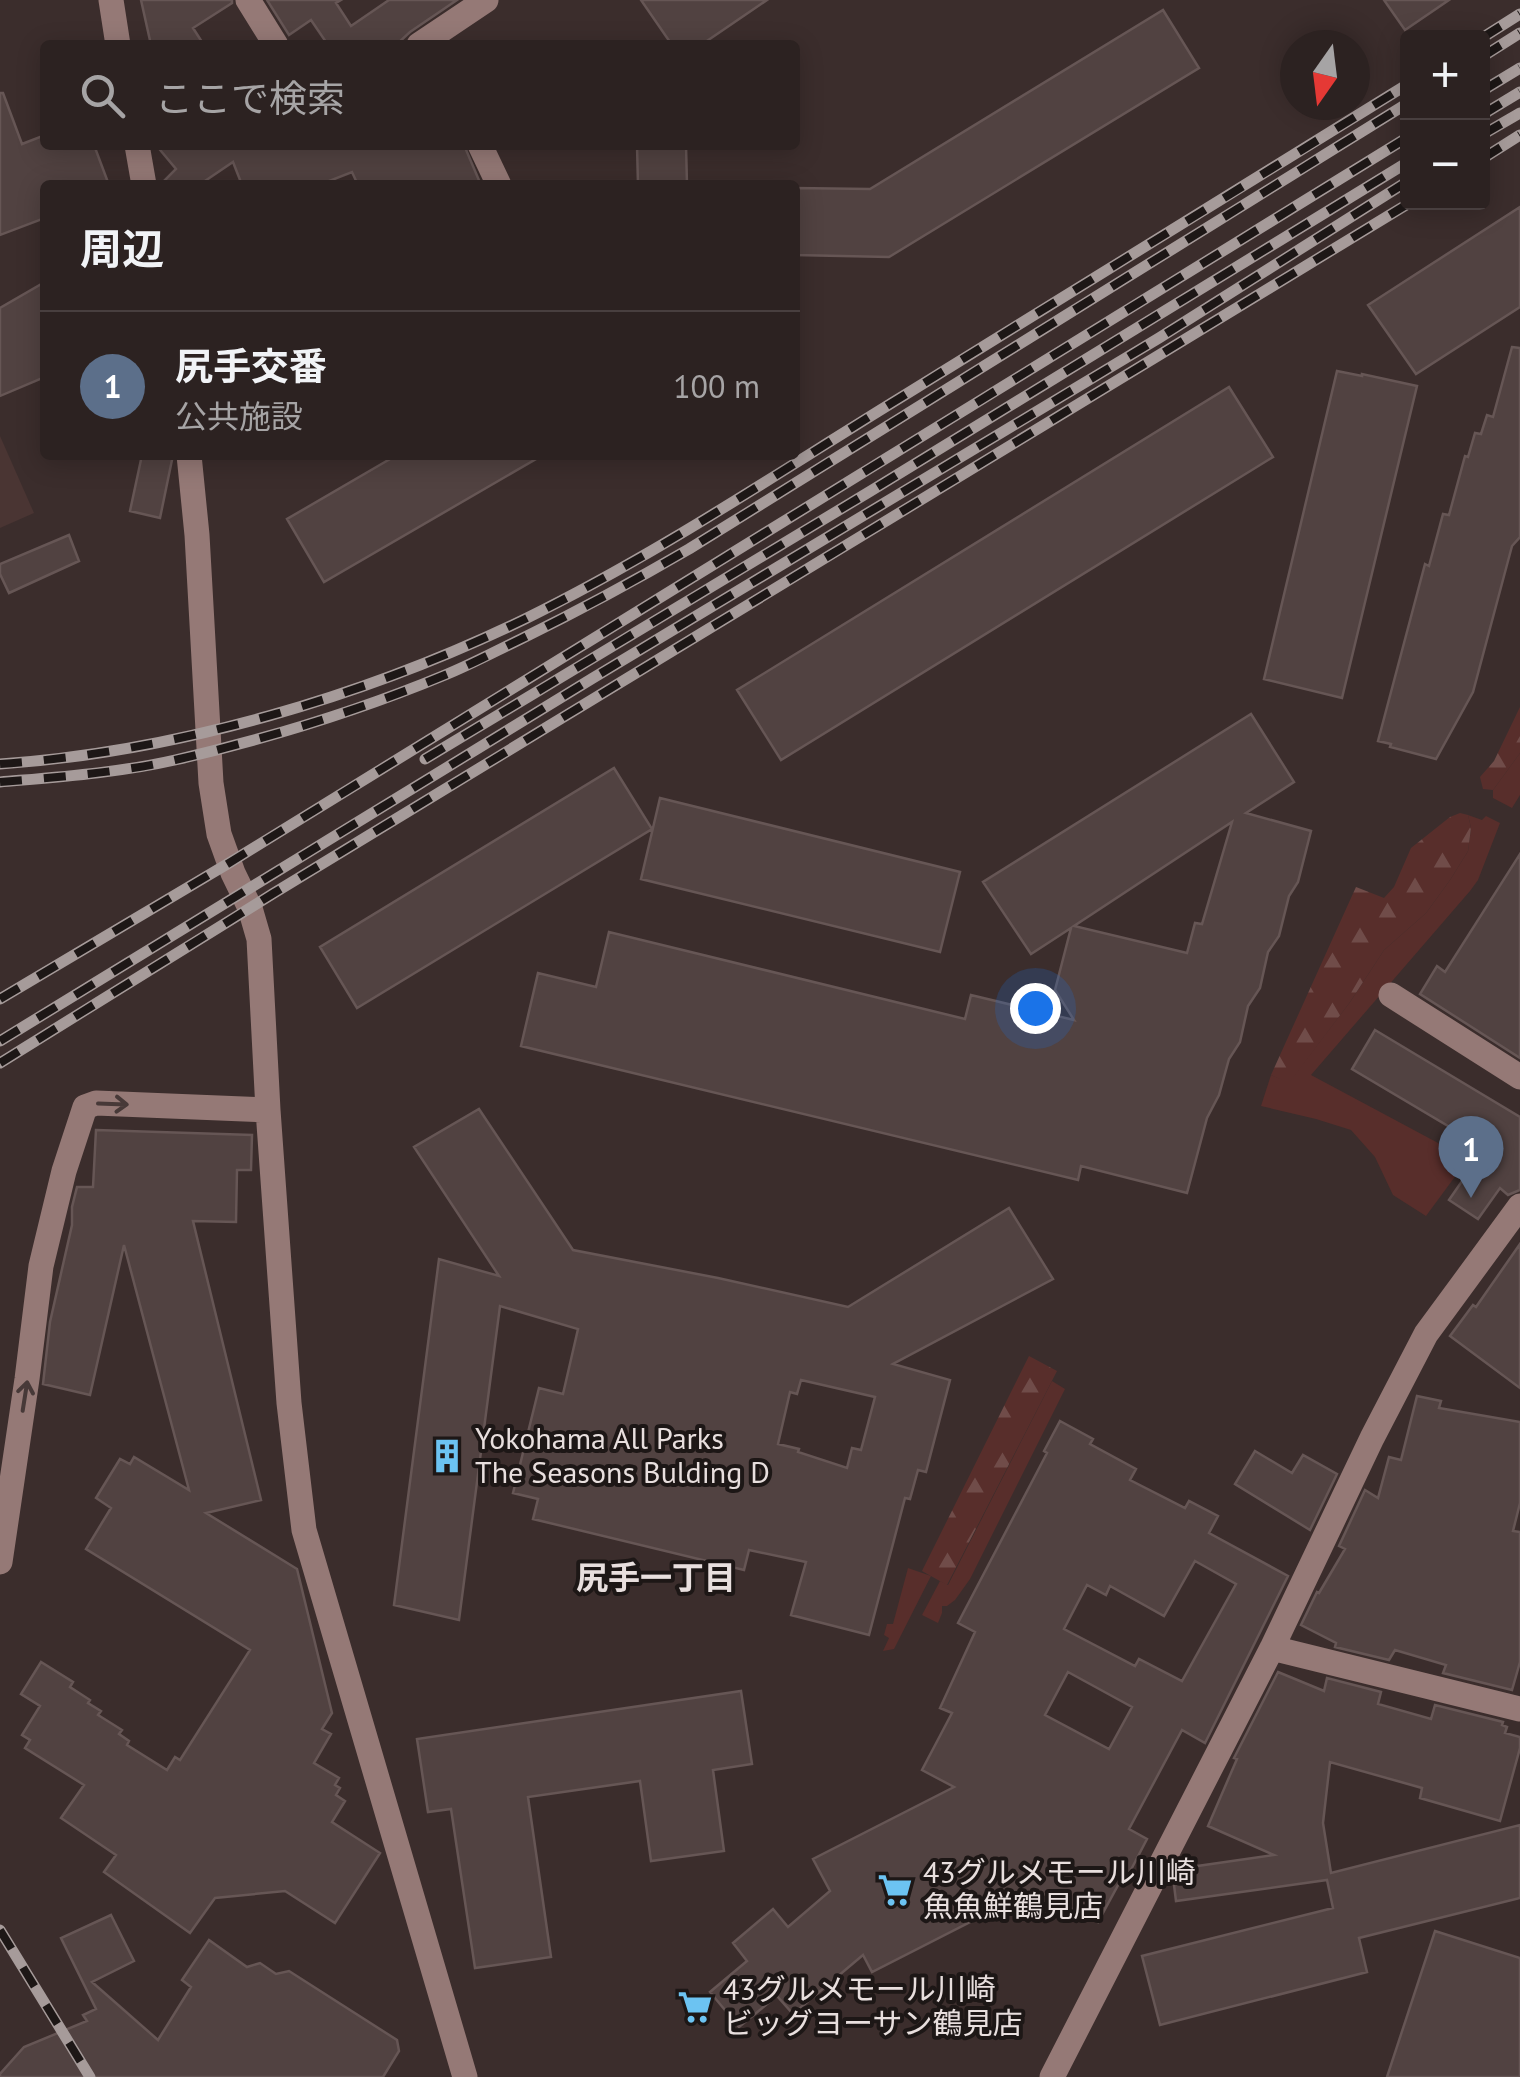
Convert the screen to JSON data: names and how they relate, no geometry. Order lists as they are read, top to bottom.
{
  "districts": ["尻手一丁目"],
  "places": {
    "building": ["Yokohama All Parks The Seasons Bulding D"],
    "supermarket": ["43グルメモール川崎 魚魚鮮鶴見店", "43グルメモール川崎 ビッグヨーサン鶴見店"]
  },
  "north": "bottom",
  "page": {
    "map_buttons": ["+", "−"],
    "search": "ここで検索",
    "heading": "周辺",
    "list": [
      {
        "mark": "1",
        "name": "尻手交番",
        "note": "公共施設",
        "value": "100 m"
      }
    ],
    "pins": "1"
  }
}
